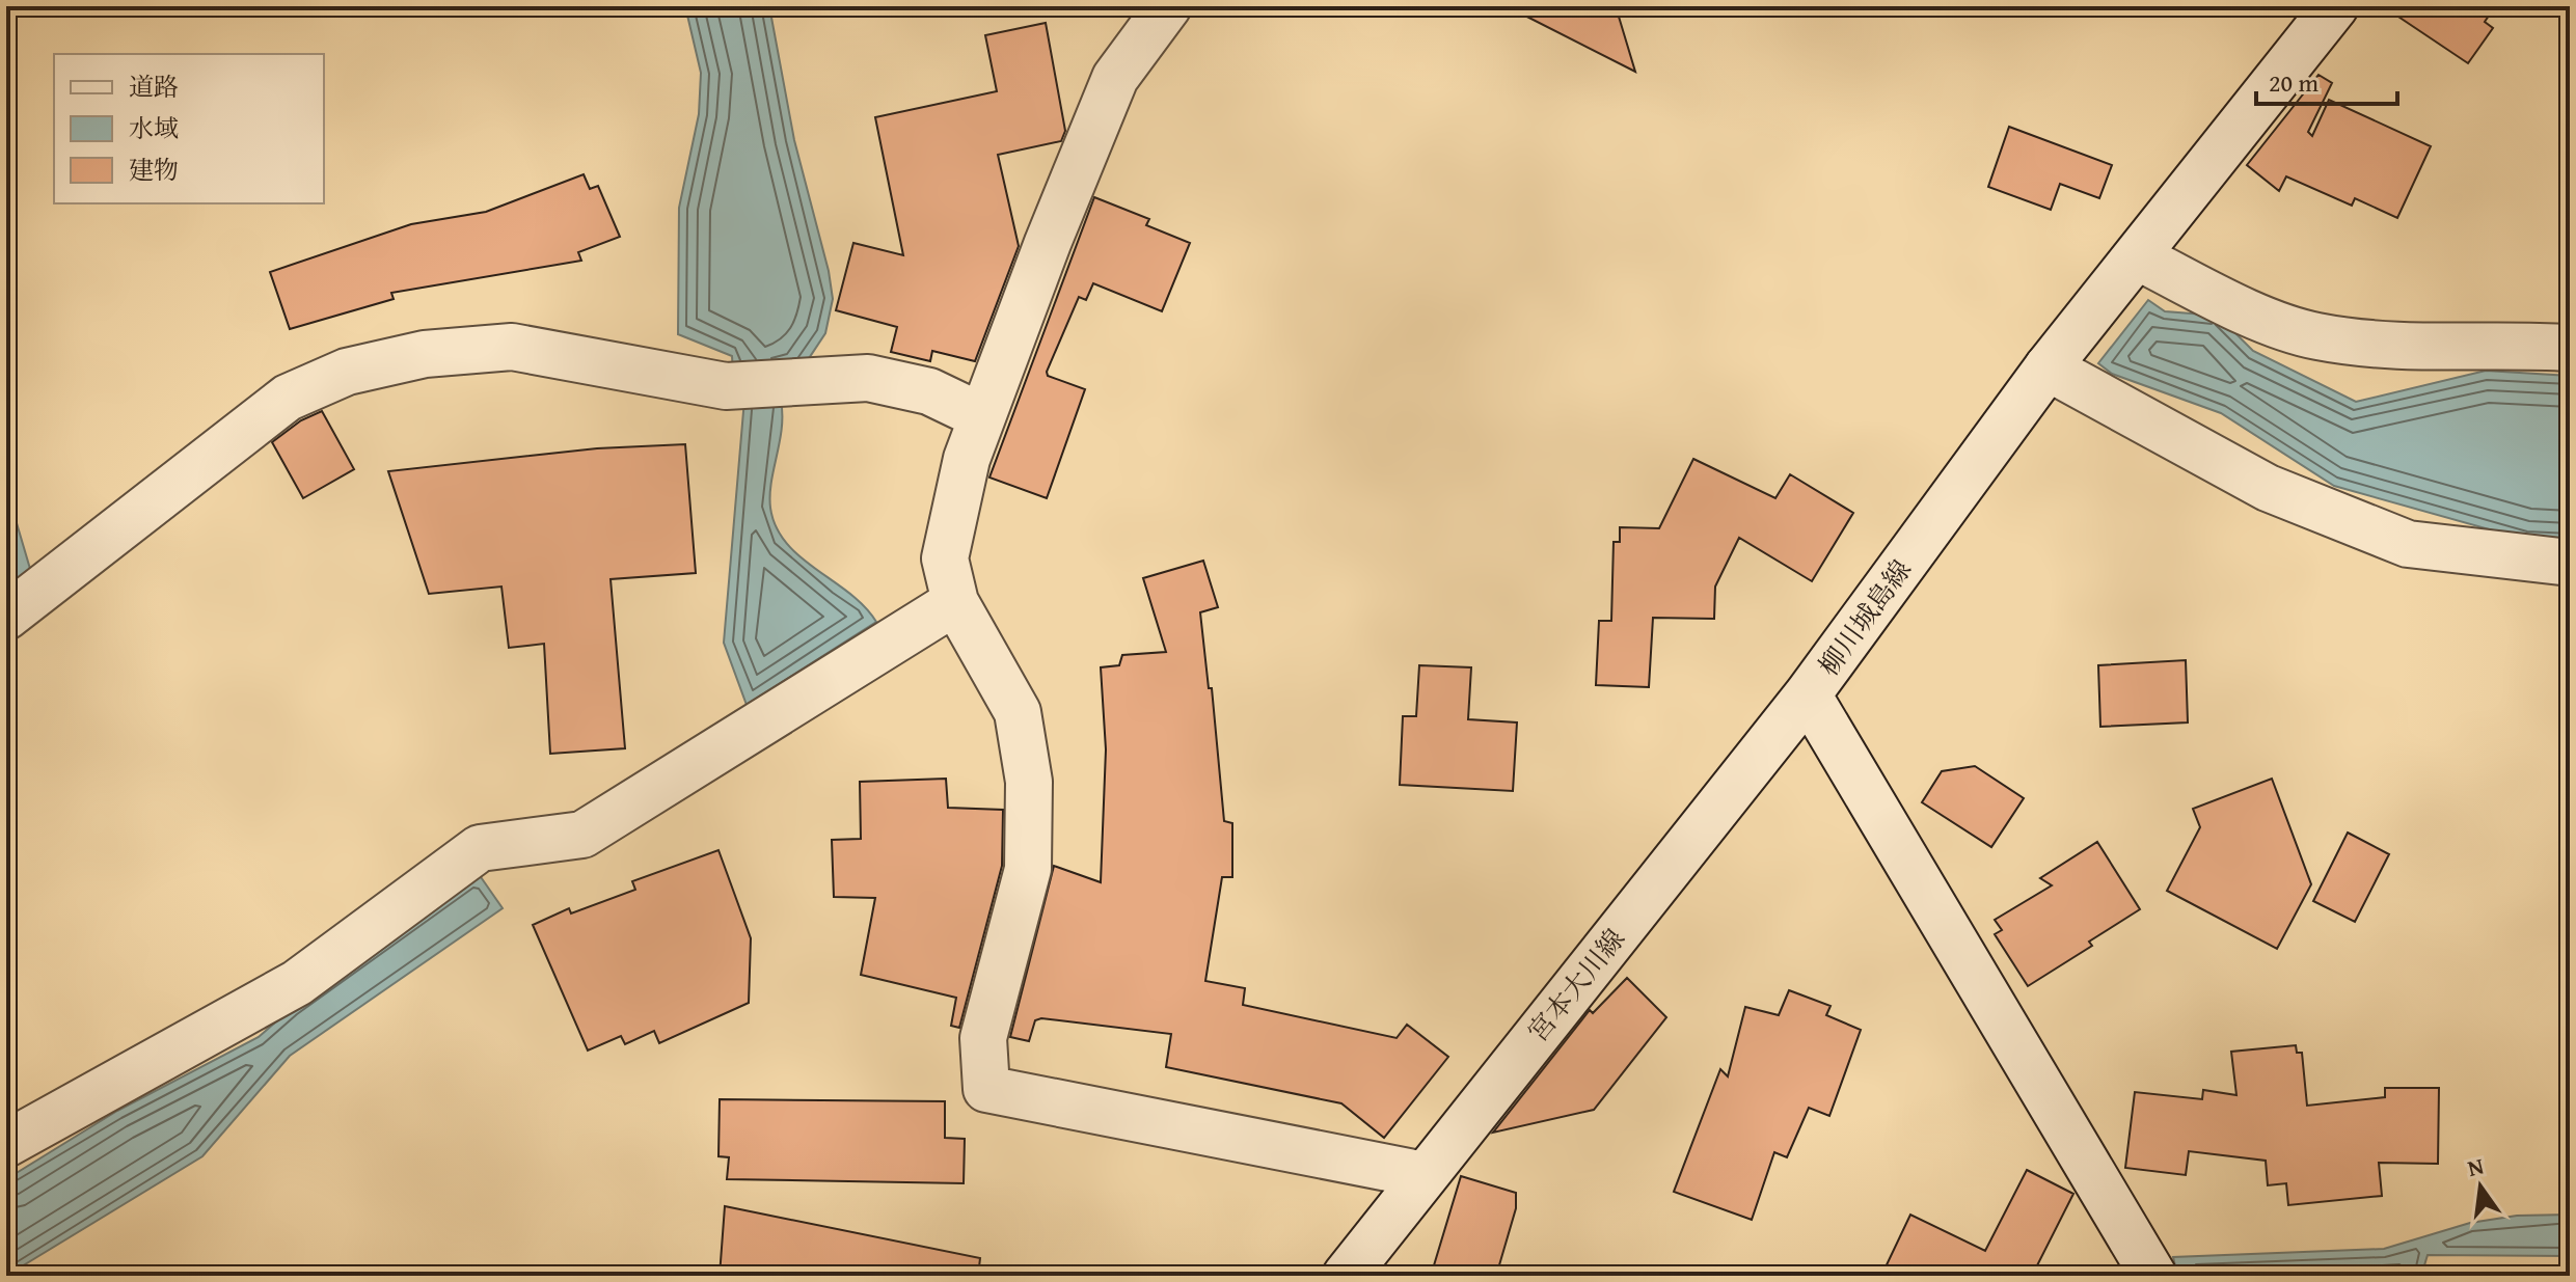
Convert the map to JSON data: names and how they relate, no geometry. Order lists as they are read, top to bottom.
{
  "streets": {
    "street": ["柳川城島線", "宮本大川線"]
  },
  "crossings": [
    ["柳川城島線", "宮本大川線"]
  ],
  "legend": ["道路", "水域", "建物"],
  "scale_bar": "20 m",
  "north": "top"
}
